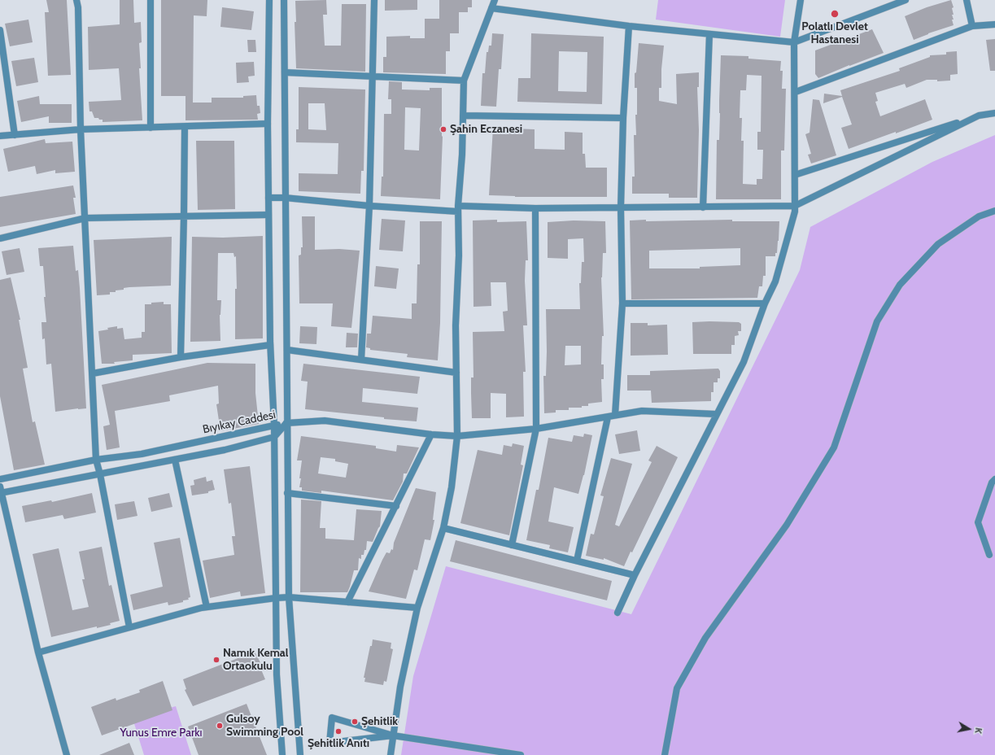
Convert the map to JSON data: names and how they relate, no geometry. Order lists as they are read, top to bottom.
{
  "streets": {
    "street": ["Bıyıkay Caddesi"]
  },
  "parks": ["Yunus Emre Parkı"],
  "places": [
    "Polatlı Devlet Hastanesi",
    "Şahin Eczanesi",
    "Namık Kemal Ortaokulu",
    "Şehitlik",
    "Gulsoy Swimming Pool",
    "Şehitlik Anıtı"
  ],
  "north": "right"
}
